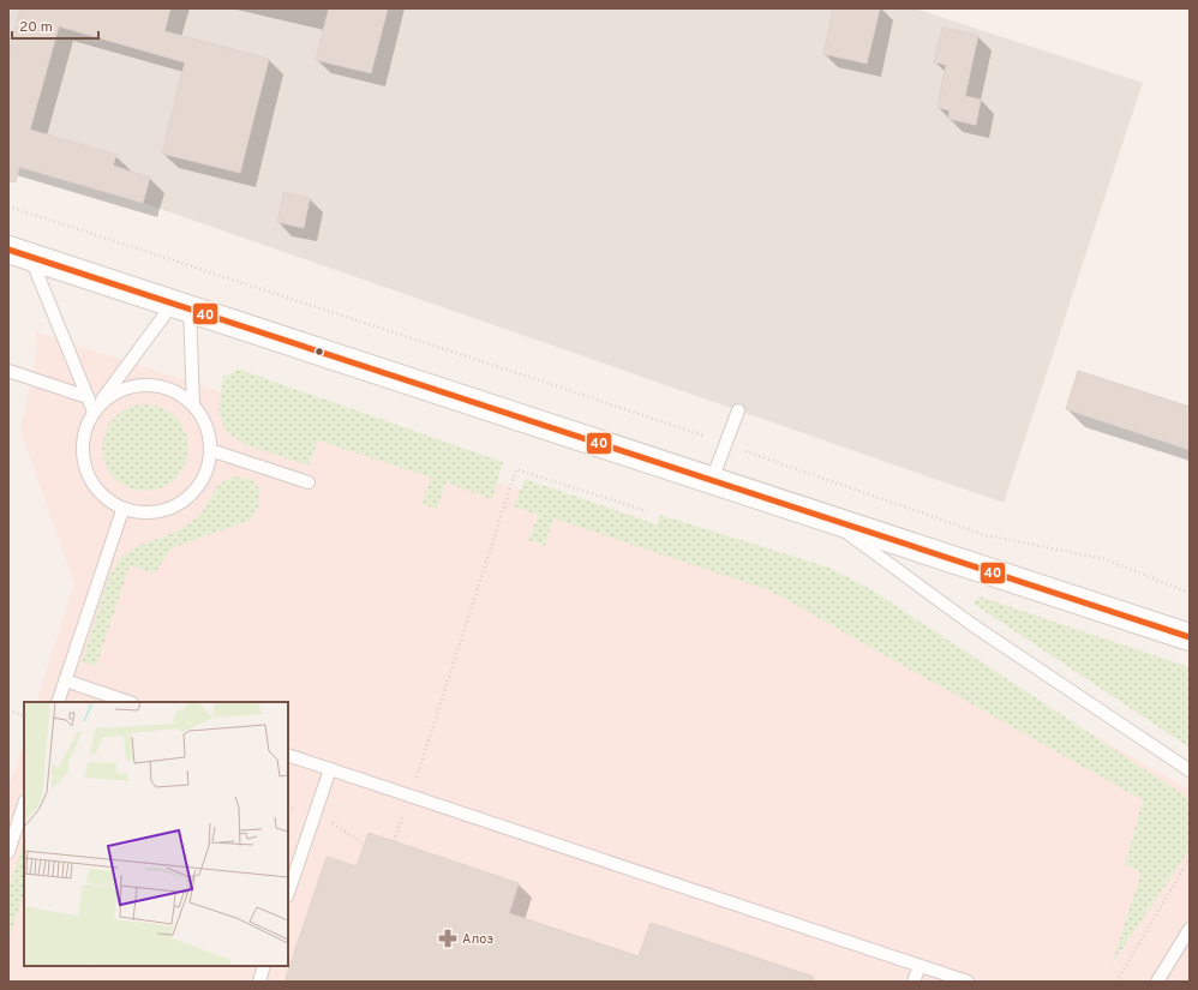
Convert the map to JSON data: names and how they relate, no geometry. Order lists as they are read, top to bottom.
{
  "places": {
    "pharmacy": ["Алоэ"]
  },
  "lines": ["transit line 40"],
  "scale_bar": "20 m"
}
